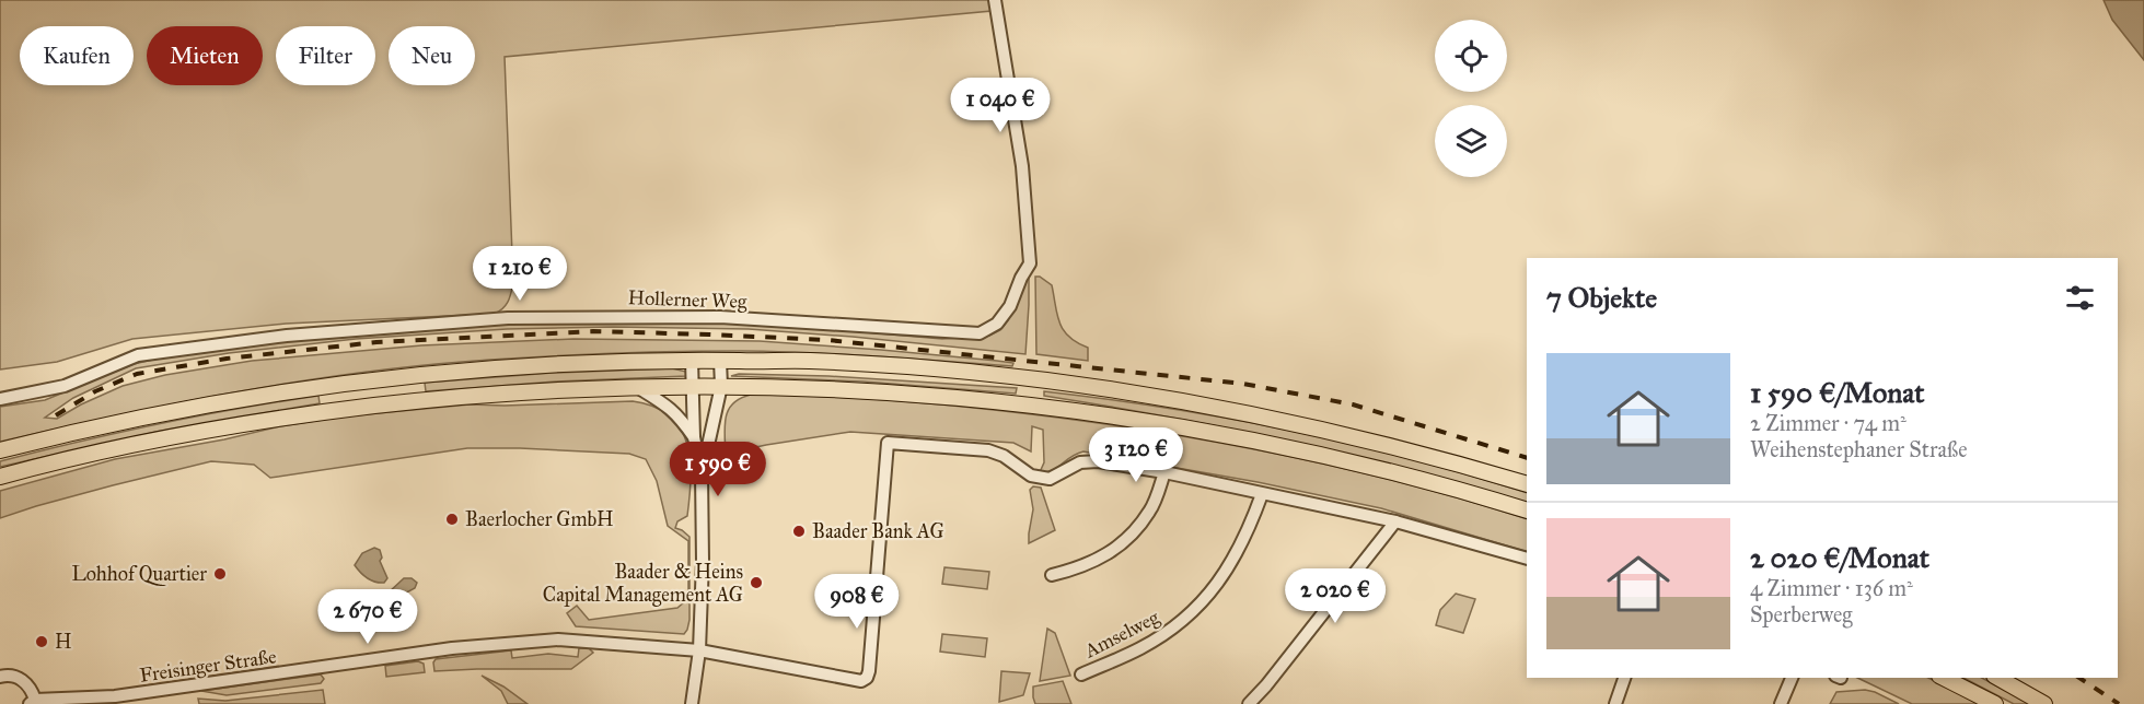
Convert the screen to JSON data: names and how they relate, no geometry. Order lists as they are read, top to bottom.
{
  "streets": {
    "street": ["Hollerner Weg", "Amselweg", "Freisinger Straße"]
  },
  "places": [
    "Baerlocher GmbH",
    "Baader Bank AG",
    "Lohhof Quartier",
    "Baader & Heins Capital Management AG",
    "H"
  ],
  "page": {
    "chip": [
      "Kaufen",
      "Mieten",
      "Filter",
      "Neu"
    ],
    "price": [
      "1 040 €",
      "1 210 €",
      "3 120 €",
      "1 590 €",
      "2 020 €",
      "908 €",
      "2 670 €"
    ],
    "heading": "7 Objekte",
    "list": [
      {
        "name": "1 590 €/Monat",
        "note": "2 Zimmer · 74 m² · Weihenstephaner Straße"
      },
      {
        "name": "2 020 €/Monat",
        "note": "4 Zimmer · 136 m² · Sperberweg"
      }
    ]
  }
}
